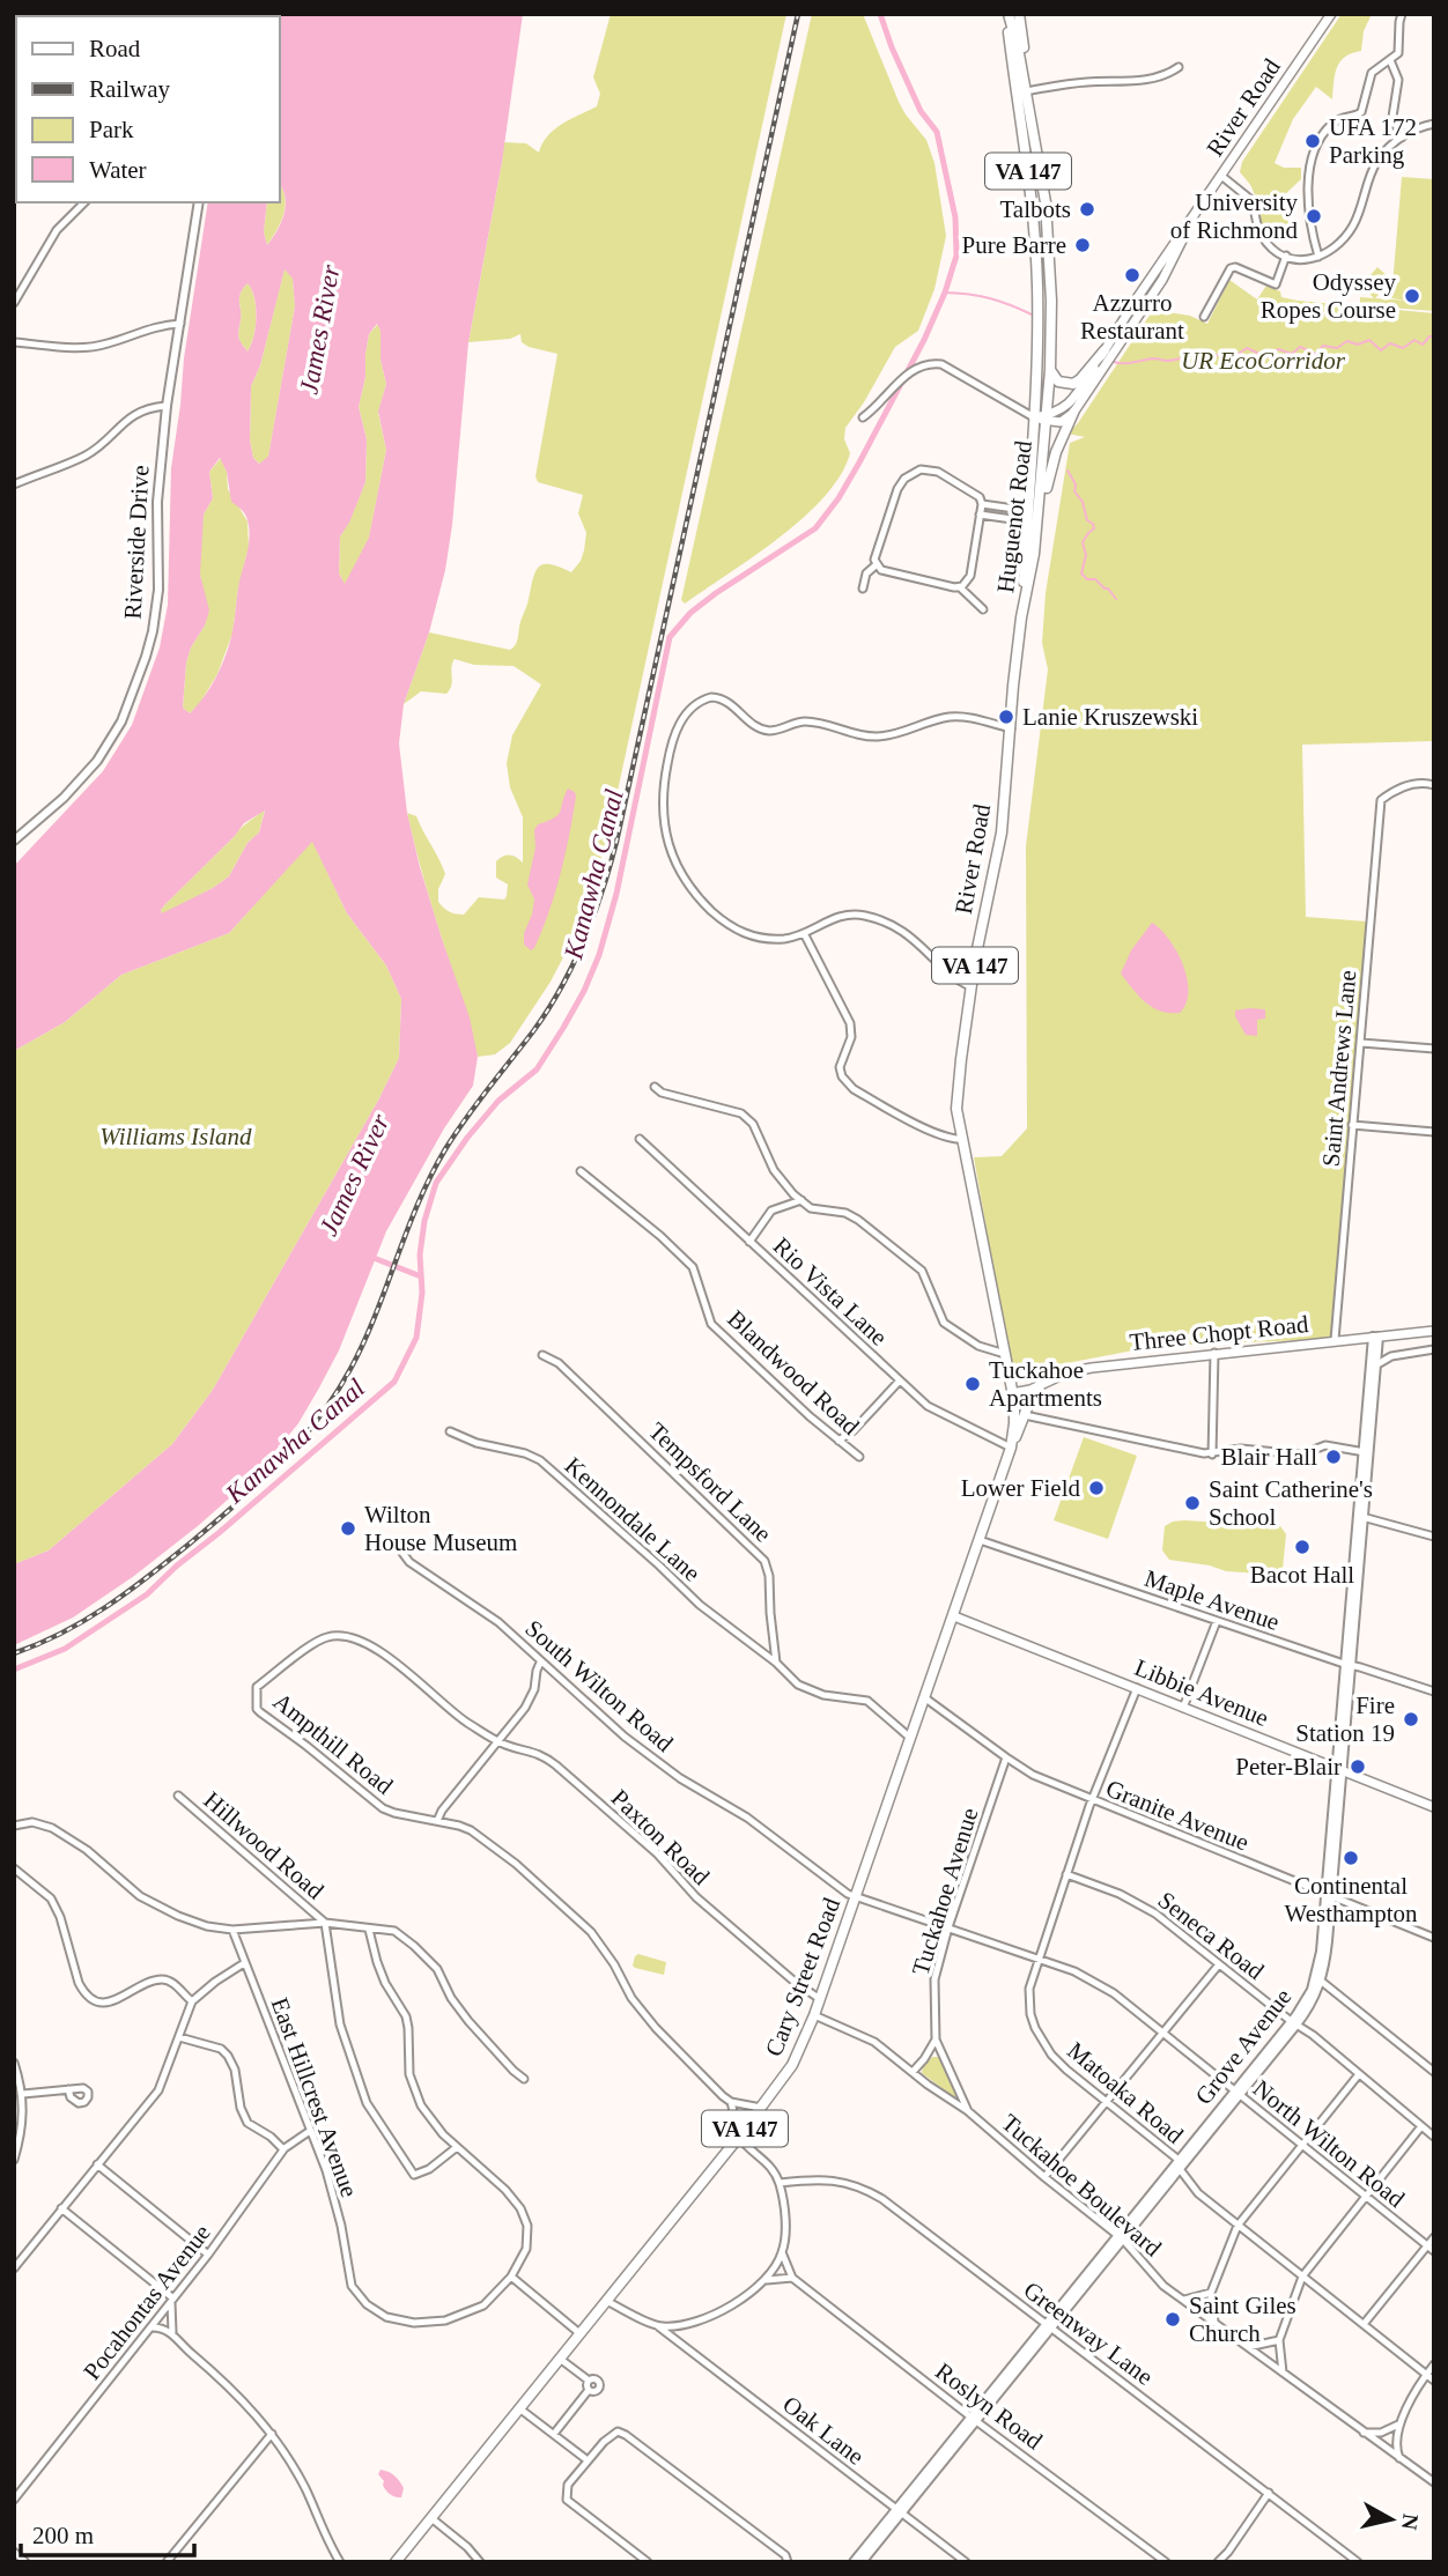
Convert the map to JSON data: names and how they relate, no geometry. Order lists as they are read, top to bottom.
{
  "streets": {
    "main road": [
      "River Road",
      "VA 147",
      "Huguenot Road",
      "Three Chopt Road",
      "Libbie Avenue",
      "Cary Street Road"
    ],
    "street": [
      "Riverside Drive",
      "Saint Andrews Lane",
      "Rio Vista Lane",
      "Blandwood Road",
      "Tempsford Lane",
      "Kennondale Lane",
      "Maple Avenue",
      "South Wilton Road",
      "Ampthill Road",
      "Granite Avenue",
      "Paxton Road",
      "Hillwood Road",
      "Tuckahoe Avenue",
      "Seneca Road",
      "Grove Avenue",
      "Matoaka Road",
      "East Hillcrest Avenue",
      "North Wilton Road",
      "Tuckahoe Boulevard",
      "Pocahontas Avenue",
      "Greenway Lane",
      "Roslyn Road",
      "Oak Lane"
    ]
  },
  "crossings": [
    ["River Road", "Huguenot Road"],
    ["River Road", "Three Chopt Road"],
    ["River Road", "Cary Street Road"],
    ["Saint Andrews Lane", "Three Chopt Road"],
    ["Rio Vista Lane", "Cary Street Road"],
    ["Three Chopt Road", "Cary Street Road"],
    ["Three Chopt Road", "Grove Avenue"],
    ["Tempsford Lane", "Kennondale Lane"],
    ["Maple Avenue", "Cary Street Road"],
    ["Maple Avenue", "Grove Avenue"],
    ["South Wilton Road", "Cary Street Road"],
    ["South Wilton Road", "North Wilton Road"],
    ["Libbie Avenue", "Cary Street Road"],
    ["Libbie Avenue", "Grove Avenue"],
    ["Libbie Avenue", "Matoaka Road"],
    ["Ampthill Road", "Paxton Road"],
    ["Granite Avenue", "Tuckahoe Avenue"],
    ["Granite Avenue", "Cary Street Road"],
    ["Granite Avenue", "Grove Avenue"],
    ["Granite Avenue", "Matoaka Road"],
    ["Paxton Road", "Cary Street Road"],
    ["Tuckahoe Avenue", "North Wilton Road"],
    ["Tuckahoe Avenue", "Tuckahoe Boulevard"],
    ["Seneca Road", "Grove Avenue"],
    ["Seneca Road", "Matoaka Road"],
    ["Cary Street Road", "North Wilton Road"],
    ["Cary Street Road", "Tuckahoe Boulevard"],
    ["Cary Street Road", "Oak Lane"],
    ["Grove Avenue", "Matoaka Road"],
    ["Grove Avenue", "North Wilton Road"],
    ["Grove Avenue", "Tuckahoe Boulevard"],
    ["Grove Avenue", "Greenway Lane"],
    ["Grove Avenue", "Roslyn Road"],
    ["Grove Avenue", "Oak Lane"],
    ["Matoaka Road", "North Wilton Road"],
    ["East Hillcrest Avenue", "Pocahontas Avenue"]
  ],
  "water": ["James River", "Kanawha Canal"],
  "parks": ["UR EcoCorridor", "Williams Island"],
  "places": [
    "UFA 172 Parking",
    "Talbots",
    "University of Richmond",
    "Pure Barre",
    "Azzurro Restaurant",
    "Odyssey Ropes Course",
    "Lanie Kruszewski",
    "Tuckahoe Apartments",
    "Blair Hall",
    "Lower Field",
    "Saint Catherine's School",
    "Wilton House Museum",
    "Bacot Hall",
    "Fire Station 19",
    "Peter-Blair",
    "Continental Westhampton",
    "Saint Giles Church"
  ],
  "legend": [
    "Road",
    "Railway",
    "Park",
    "Water"
  ],
  "scale_bar": "200 m",
  "north": "right"
}
